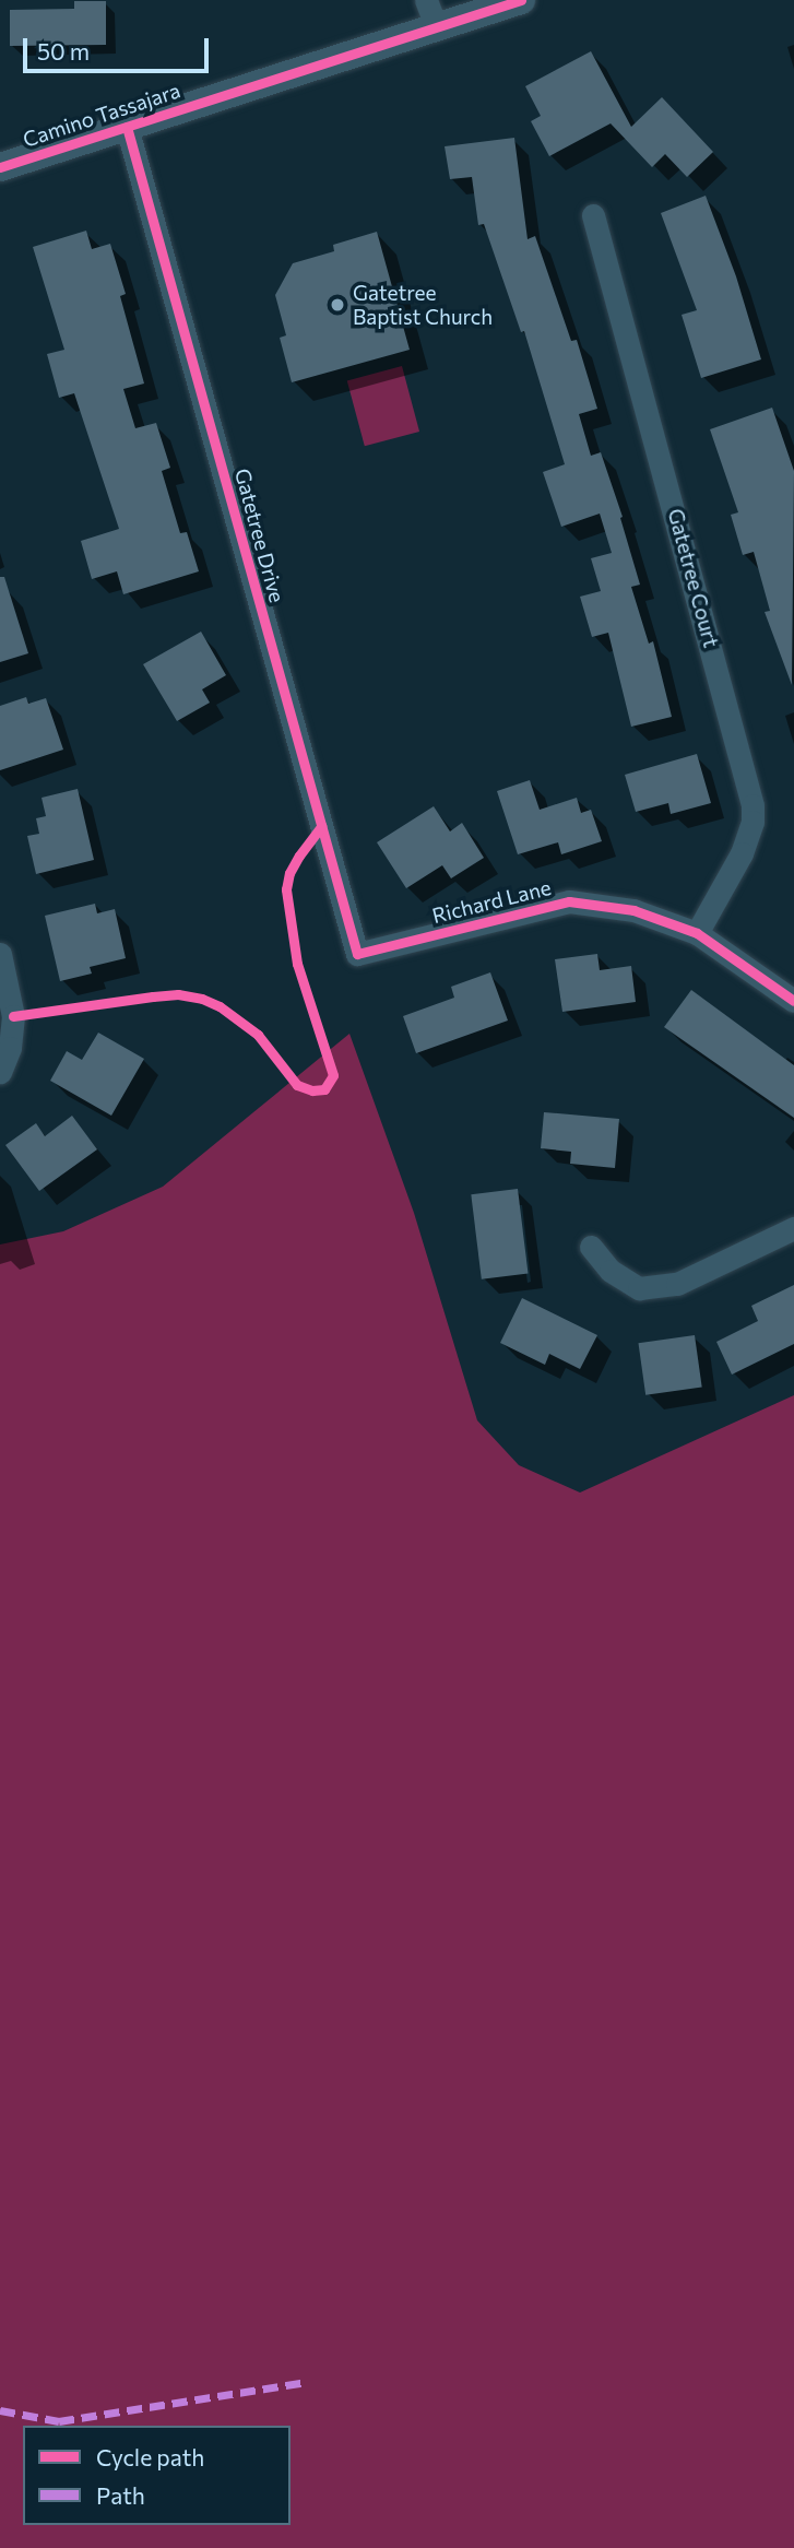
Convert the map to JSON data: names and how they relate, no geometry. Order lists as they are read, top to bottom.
{
  "streets": {
    "street": [
      "Camino Tassajara",
      "Gatetree Drive",
      "Gatetree Court",
      "Richard Lane"
    ]
  },
  "crossings": [
    ["Camino Tassajara", "Gatetree Drive"],
    ["Gatetree Drive", "Richard Lane"],
    ["Gatetree Court", "Richard Lane"]
  ],
  "places": ["Gatetree Baptist Church"],
  "legend": ["Cycle path", "Path"],
  "scale_bar": "50 m"
}
